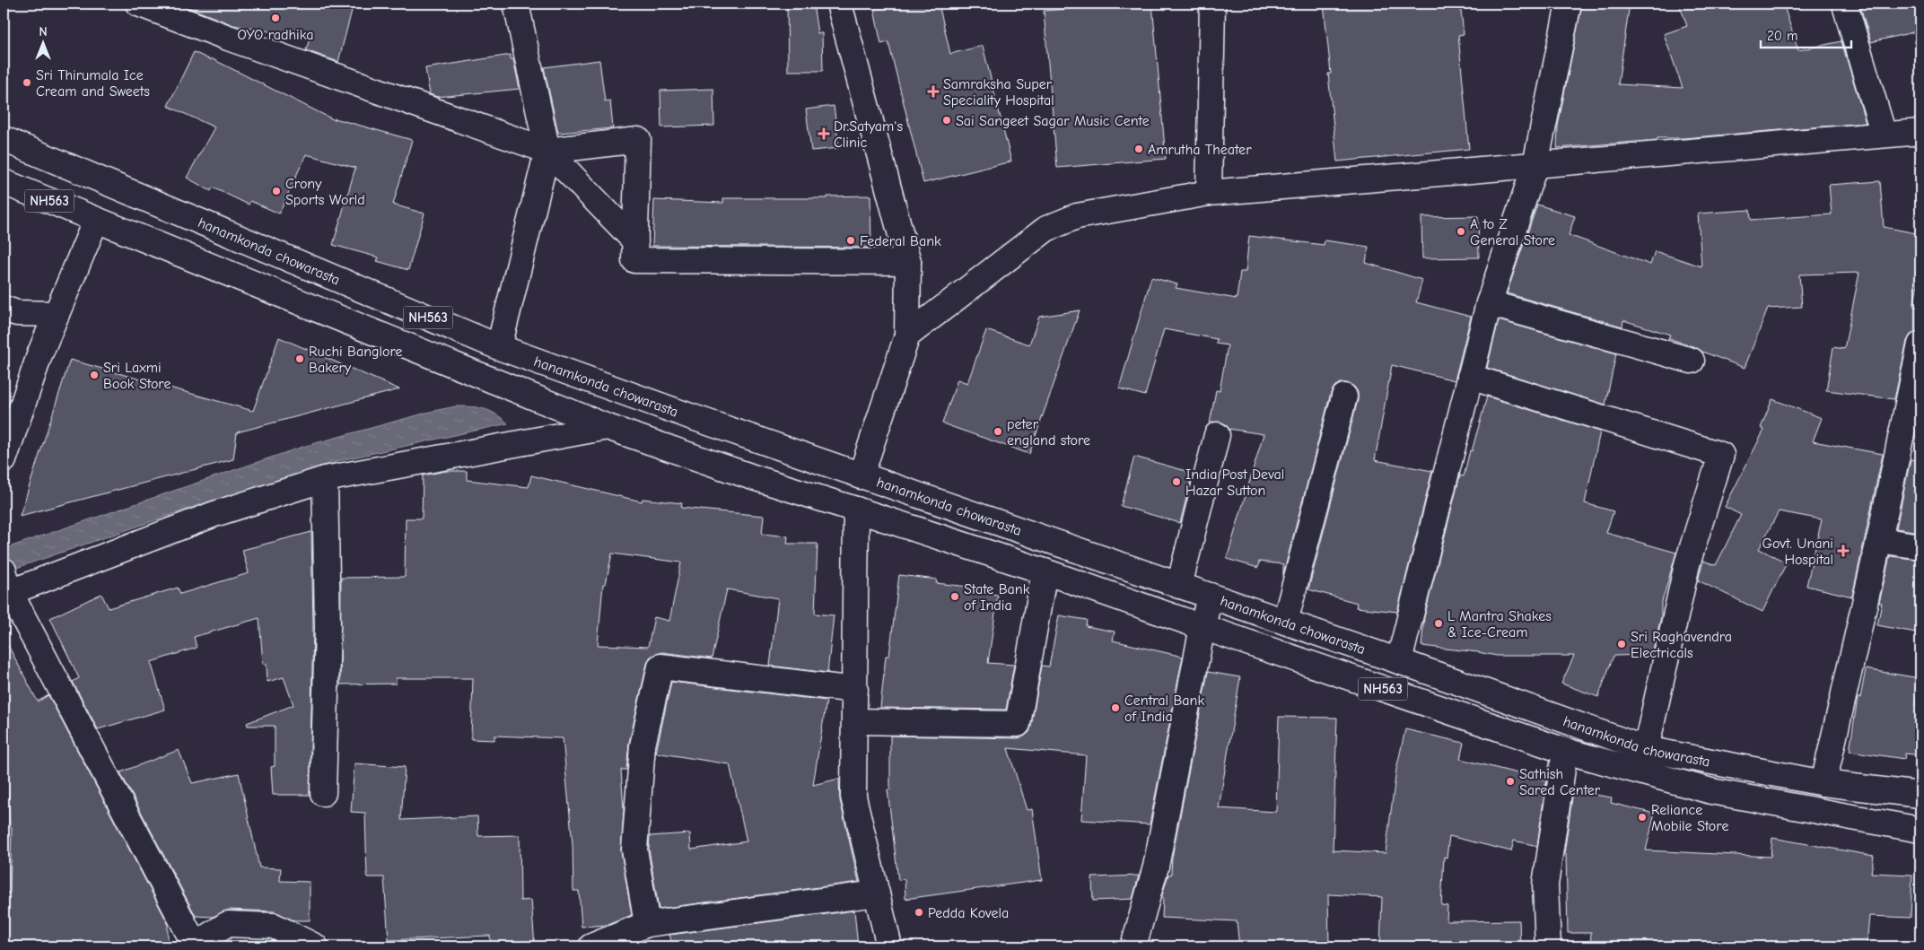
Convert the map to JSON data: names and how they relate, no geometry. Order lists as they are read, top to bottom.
{
  "streets": {
    "main road": ["NH563", "hanamkonda chowarasta"]
  },
  "places": {
    "other": [
      "OYO radhika",
      "Sri Thirumala Ice Cream and Sweets",
      "Sai Sangeet Sagar Music Cente",
      "Amrutha Theater",
      "Crony Sports World",
      "A to Z General Store",
      "Federal Bank",
      "Ruchi Banglore Bakery",
      "Sri Laxmi Book Store",
      "peter england store",
      "India Post Deval Hazar Sutton",
      "State Bank of India",
      "L Mantra Shakes & Ice-Cream",
      "Sri Raghavendra Electricals",
      "Central Bank of India",
      "Sathish Sared Center",
      "Reliance Mobile Store",
      "Pedda Kovela"
    ],
    "health": ["Samraksha Super Speciality Hospital", "Dr.Satyam's Clinic", "Govt. Unani Hospital"]
  },
  "scale_bar": "20 m",
  "north": "top"
}
